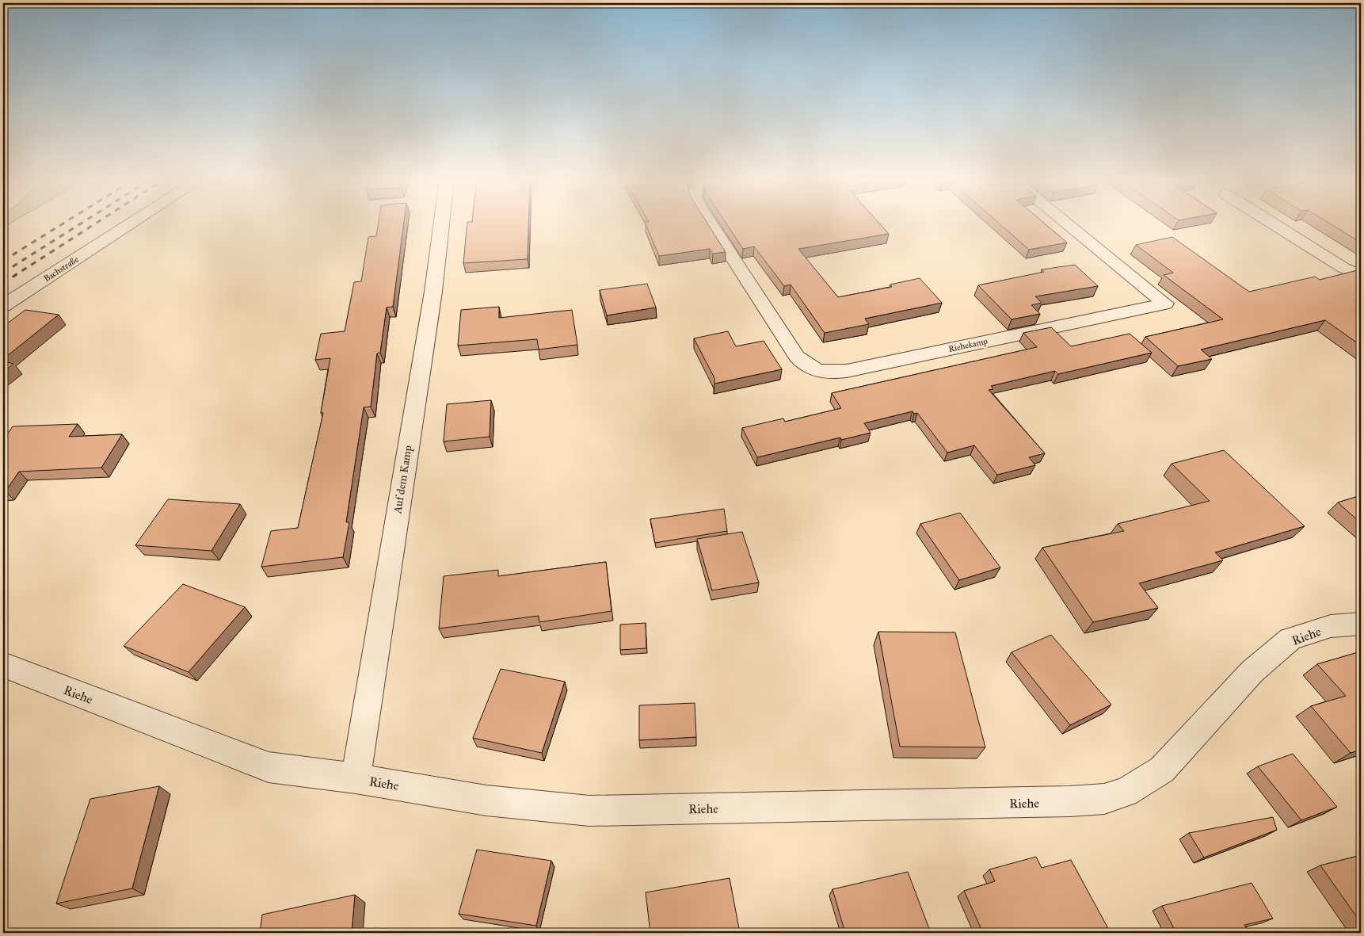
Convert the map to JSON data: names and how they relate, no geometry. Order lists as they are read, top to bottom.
{
  "streets": {
    "street": [
      "Bachstraße",
      "Riehekamp",
      "Auf dem Kamp",
      "Riehe"
    ]
  },
  "crossings": [
    ["Auf dem Kamp", "Riehe"]
  ]
}
